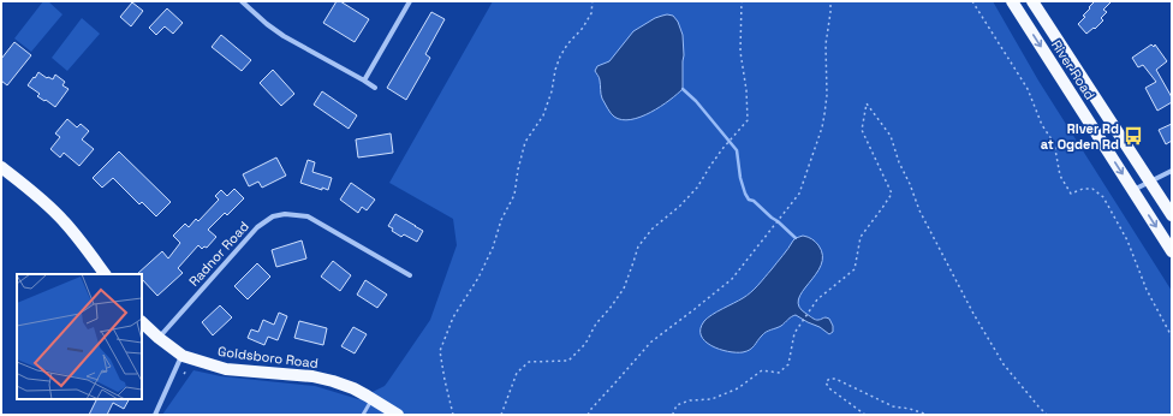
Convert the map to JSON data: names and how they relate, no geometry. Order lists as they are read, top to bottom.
{
  "streets": {
    "main road": ["River Road", "Goldsboro Road"],
    "street": ["Radnor Road"]
  },
  "crossings": [
    ["Radnor Road", "Goldsboro Road"]
  ],
  "places": {
    "bus stop": ["River Rd at Ogden Rd"]
  }
}
